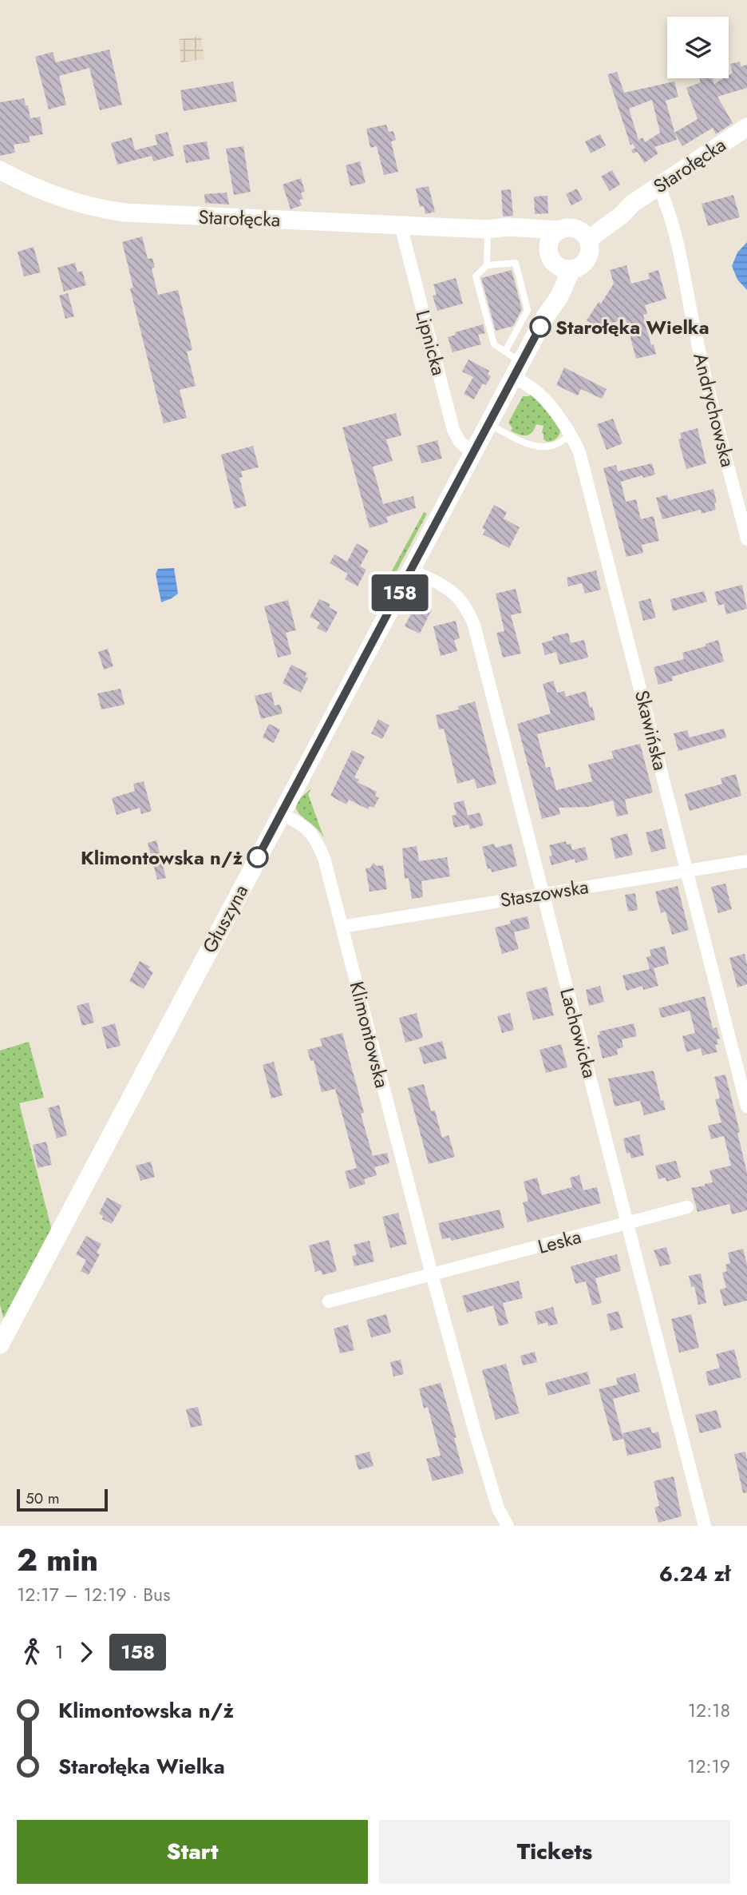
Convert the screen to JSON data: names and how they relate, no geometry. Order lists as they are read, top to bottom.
{
  "streets": {
    "street": [
      "Starołęcka",
      "Lipnicka",
      "Andrychowska",
      "Skawińska",
      "Staszowska",
      "Głuszyna",
      "Lachowicka",
      "Klimontowska",
      "Leska"
    ]
  },
  "crossings": [
    ["Starołęcka", "Lipnicka"],
    ["Starołęcka", "Andrychowska"],
    ["Starołęcka", "Głuszyna"],
    ["Lipnicka", "Głuszyna"],
    ["Skawińska", "Staszowska"],
    ["Skawińska", "Głuszyna"],
    ["Staszowska", "Lachowicka"],
    ["Staszowska", "Klimontowska"],
    ["Głuszyna", "Lachowicka"],
    ["Głuszyna", "Klimontowska"],
    ["Lachowicka", "Leska"],
    ["Klimontowska", "Leska"]
  ],
  "places": ["Starołęka Wielka", "Klimontowska n/ż"],
  "lines": ["bus line 158"],
  "scale_bar": "50 m",
  "page": {
    "on_map": "158",
    "scale": "50 m",
    "heading": ["2 min", "12:17 – 12:19 · Bus", "6.24 zł"],
    "legs": ["1", "158"],
    "list": [
      {
        "name": "Klimontowska n/ż",
        "value": "12:18"
      },
      {
        "name": "Starołęka Wielka",
        "value": "12:19"
      }
    ],
    "buttons": ["Start", "Tickets"]
  }
}
